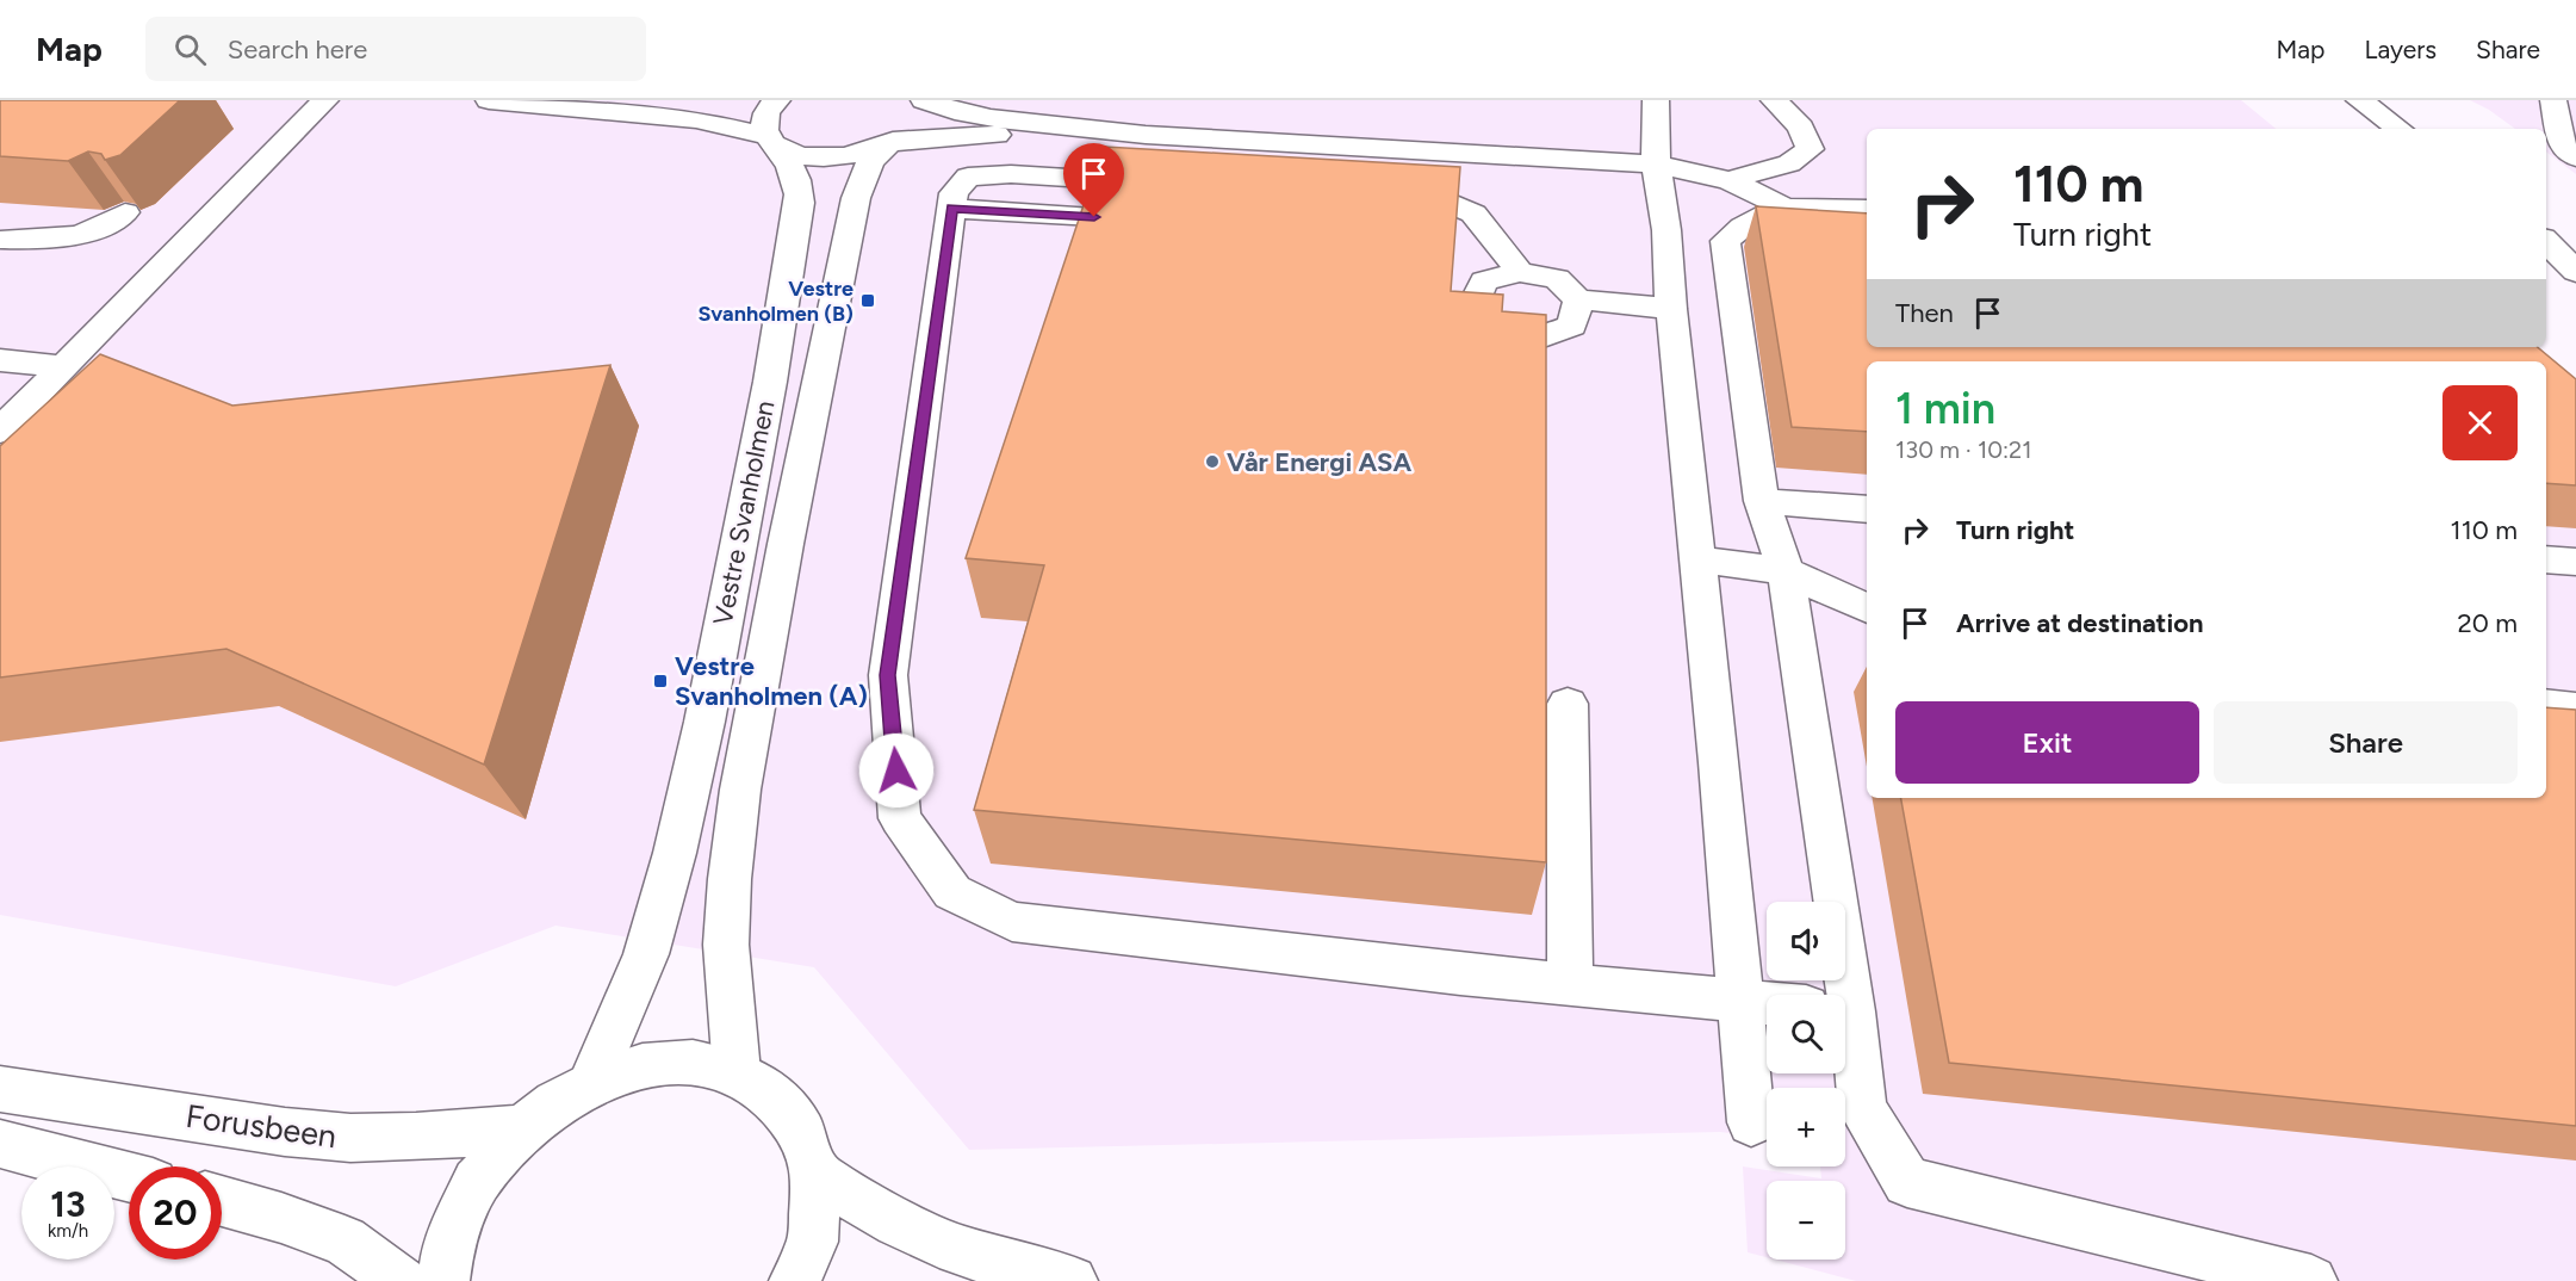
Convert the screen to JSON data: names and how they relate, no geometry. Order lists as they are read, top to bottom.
{
  "streets": {
    "street": ["Vestre Svanholmen", "Forusbeen"]
  },
  "places": {
    "transit": ["Vestre Svanholmen (B)", "Vestre Svanholmen (A)"],
    "other": ["Vår Energi ASA"]
  },
  "page": {
    "header": "Map",
    "search": "Search here",
    "nav": ["Map", "Layers", "Share"],
    "turn": ["110 m", "Turn right"],
    "then": "Then",
    "heading": ["1 min", "130 m · 10:21"],
    "list": [
      {
        "name": "Turn right",
        "value": "110 m"
      },
      {
        "name": "Arrive at destination",
        "value": "20 m"
      }
    ],
    "buttons": ["Exit", "Share"],
    "map_buttons": ["+", "−"],
    "speed": "13 km/h",
    "limit": "20"
  }
}
